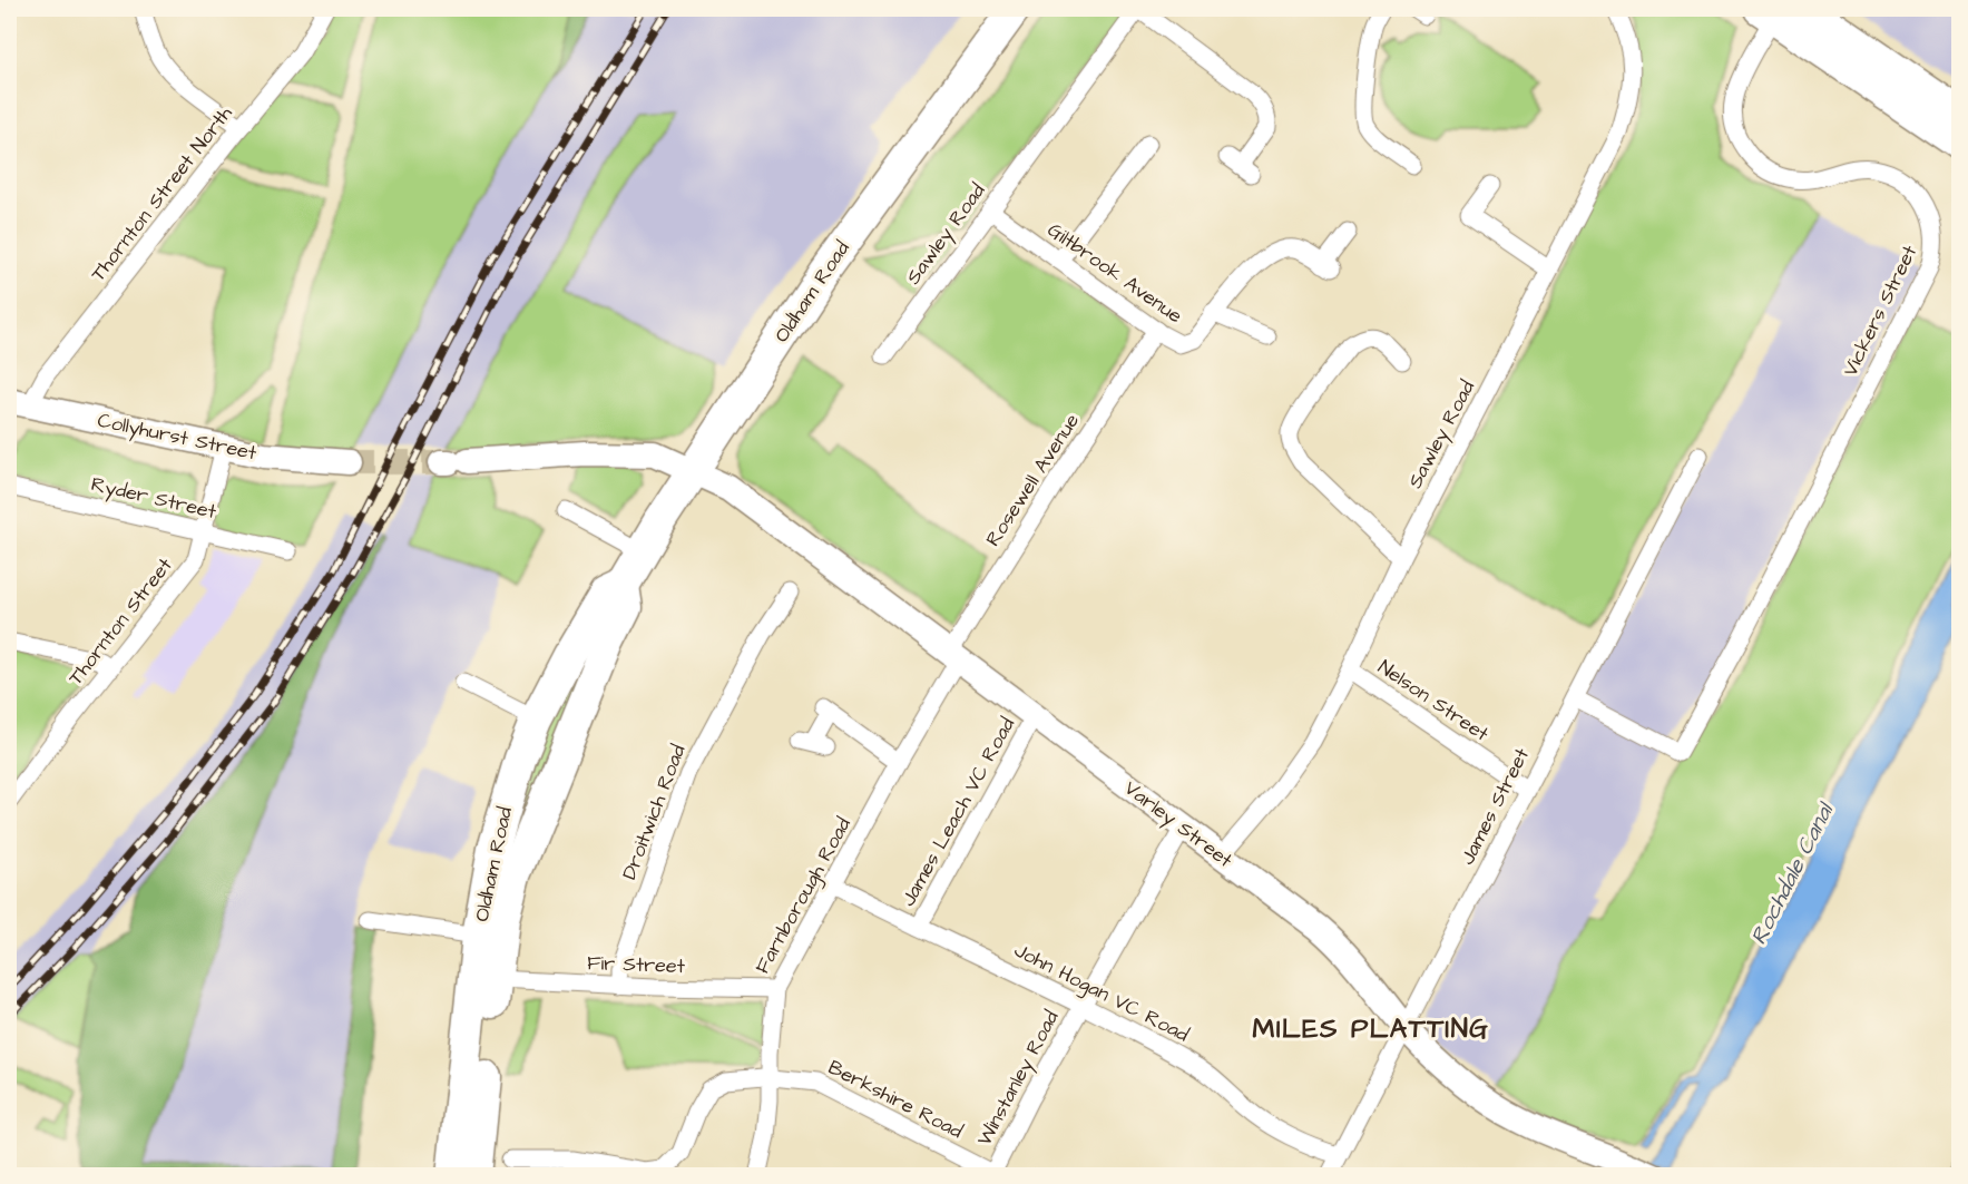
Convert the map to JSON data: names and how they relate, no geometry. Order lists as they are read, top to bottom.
{
  "streets": {
    "highway": ["Oldham Road"],
    "street": [
      "Thornton Street North",
      "Sawley Road",
      "Giltbrook Avenue",
      "Vickers Street",
      "Collyhurst Street",
      "Rosewell Avenue",
      "Ryder Street",
      "Thornton Street",
      "Nelson Street",
      "James Street",
      "Droitwich Road",
      "James Leach VC Road",
      "Varley Street",
      "Farnborough Road",
      "Fir Street",
      "John Hogan VC Road",
      "Winstanley Road",
      "Berkshire Road"
    ]
  },
  "crossings": [
    ["Thornton Street North", "Collyhurst Street"],
    ["Sawley Road", "Giltbrook Avenue"],
    ["Sawley Road", "Nelson Street"],
    ["Sawley Road", "Varley Street"],
    ["Giltbrook Avenue", "Rosewell Avenue"],
    ["Oldham Road", "Varley Street"],
    ["Oldham Road", "Fir Street"],
    ["Vickers Street", "James Street"],
    ["Collyhurst Street", "Thornton Street"],
    ["Rosewell Avenue", "Varley Street"],
    ["Rosewell Avenue", "Farnborough Road"],
    ["Ryder Street", "Thornton Street"],
    ["Nelson Street", "James Street"],
    ["James Street", "Varley Street"],
    ["James Street", "John Hogan VC Road"],
    ["Droitwich Road", "Fir Street"],
    ["James Leach VC Road", "Varley Street"],
    ["James Leach VC Road", "John Hogan VC Road"],
    ["Varley Street", "Farnborough Road"],
    ["Varley Street", "Winstanley Road"],
    ["Farnborough Road", "Fir Street"],
    ["Farnborough Road", "John Hogan VC Road"],
    ["Farnborough Road", "Berkshire Road"],
    ["John Hogan VC Road", "Winstanley Road"],
    ["Winstanley Road", "Berkshire Road"]
  ],
  "districts": ["MILES PLATTING"],
  "water": ["Rochdale Canal"]
}
